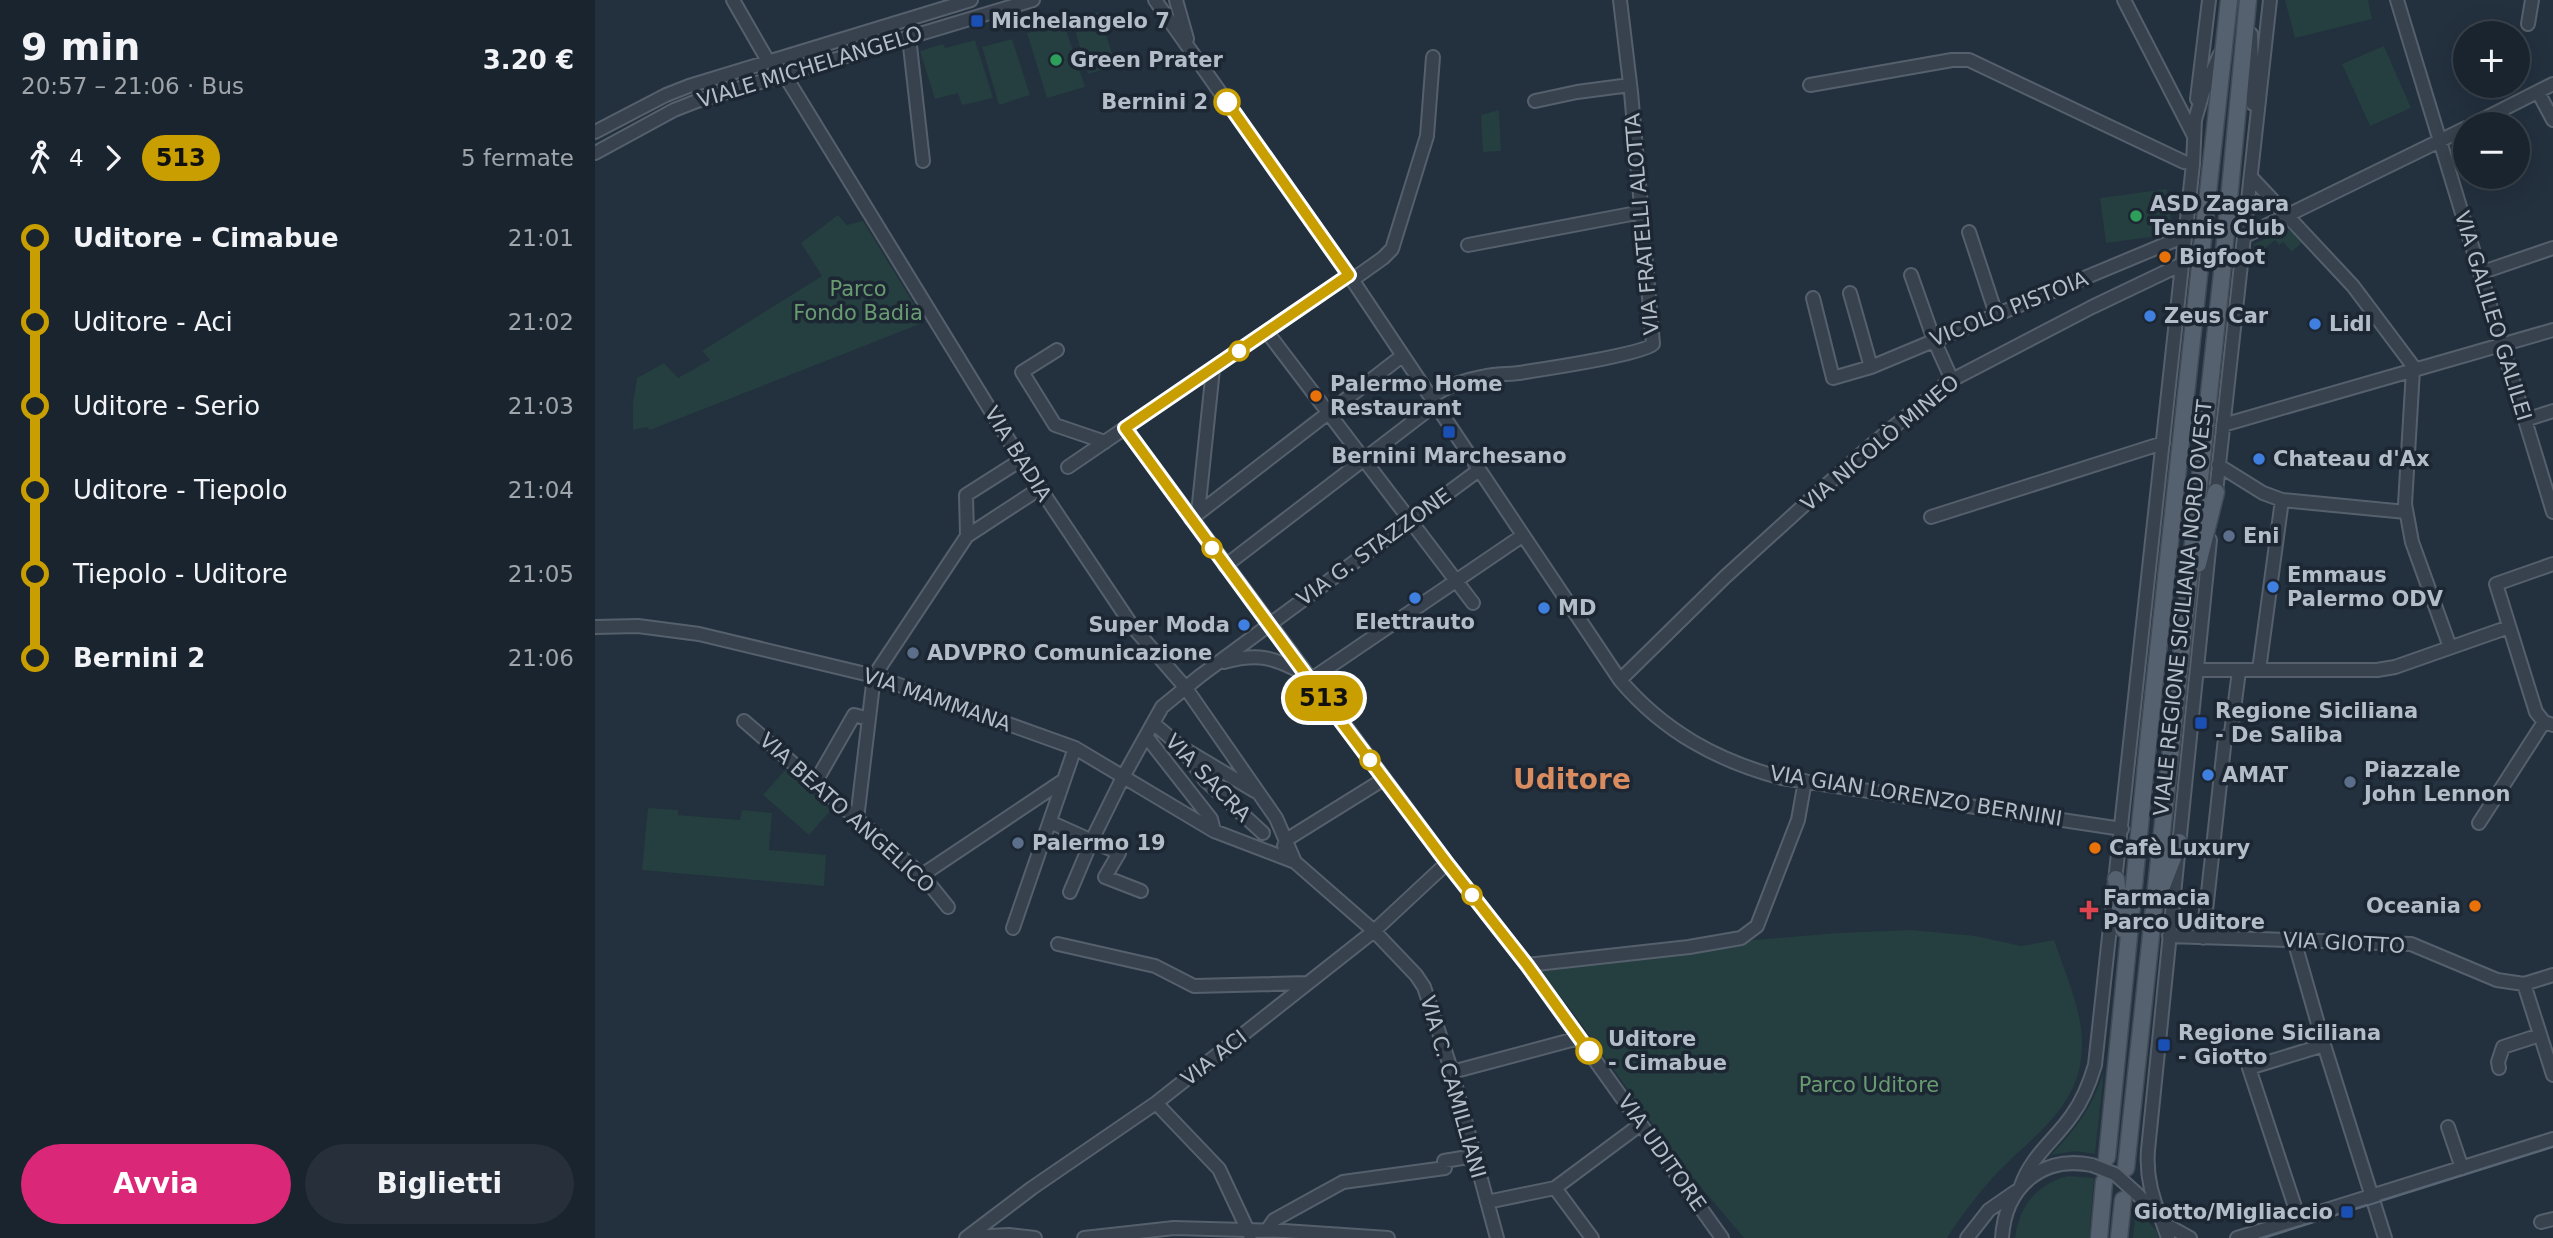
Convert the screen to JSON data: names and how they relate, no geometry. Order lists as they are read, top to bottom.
{
  "streets": {
    "main road": ["VIALE REGIONE SICILIANA NORD OVEST"],
    "street": [
      "VIALE MICHELANGELO",
      "VIA FRATELLI ALOTTA",
      "VICOLO PISTOIA",
      "VIA GALILEO GALILEI",
      "VIA NICOLÒ MINEO",
      "VIA BADIA",
      "VIA G. STAZZONE",
      "VIA MAMMANA",
      "VIA SACRA",
      "VIA GIAN LORENZO BERNINI",
      "VIA BEATO ANGELICO",
      "VIA GIOTTO",
      "VIA ACI",
      "VIA C. CAMILLIANI",
      "VIA UDITORE"
    ]
  },
  "crossings": [
    ["VIALE MICHELANGELO", "VIA BADIA"],
    ["VIA FRATELLI ALOTTA", "VIA GIAN LORENZO BERNINI"],
    ["VICOLO PISTOIA", "VIALE REGIONE SICILIANA NORD OVEST"],
    ["VIA NICOLÒ MINEO", "VIALE REGIONE SICILIANA NORD OVEST"],
    ["VIA NICOLÒ MINEO", "VIA GIAN LORENZO BERNINI"],
    ["VIA BADIA", "VIA G. STAZZONE"],
    ["VIA BADIA", "VIA MAMMANA"],
    ["VIA BADIA", "VIA C. CAMILLIANI"],
    ["VIA G. STAZZONE", "VIA MAMMANA"],
    ["VIA G. STAZZONE", "VIA SACRA"],
    ["VIA G. STAZZONE", "VIA GIAN LORENZO BERNINI"],
    ["VIA G. STAZZONE", "VIA UDITORE"],
    ["VIALE REGIONE SICILIANA NORD OVEST", "VIA GIAN LORENZO BERNINI"],
    ["VIALE REGIONE SICILIANA NORD OVEST", "VIA GIOTTO"],
    ["VIA MAMMANA", "VIA C. CAMILLIANI"],
    ["VIA ACI", "VIA C. CAMILLIANI"],
    ["VIA ACI", "VIA UDITORE"]
  ],
  "districts": ["Uditore"],
  "parks": ["Parco Fondo Badia", "Parco Uditore"],
  "places": {
    "transit": [
      "Michelangelo 7",
      "Bernini Marchesano",
      "Regione Siciliana - De Saliba",
      "Regione Siciliana - Giotto",
      "Giotto/Migliaccio"
    ],
    "other": [
      "Green Prater",
      "Bernini 2",
      "ASD Zagara Tennis Club",
      "Bigfoot",
      "Zeus Car",
      "Lidl",
      "Palermo Home Restaurant",
      "Chateau d'Ax",
      "Eni",
      "Emmaus Palermo ODV",
      "Elettrauto",
      "MD",
      "Super Moda",
      "ADVPRO Comunicazione",
      "AMAT",
      "Piazzale John Lennon",
      "Palermo 19",
      "Cafè Luxury",
      "Oceania",
      "Uditore - Cimabue"
    ],
    "health": ["Farmacia Parco Uditore"]
  },
  "lines": ["bus line 513"],
  "page": {
    "heading": ["9 min", "20:57 – 21:06 · Bus", "3.20 €"],
    "on_map": "513",
    "map_buttons": ["+", "−"],
    "legs": ["4", "513", "5 fermate"],
    "list": [
      {
        "name": "Uditore - Cimabue",
        "value": "21:01"
      },
      {
        "name": "Uditore - Aci",
        "value": "21:02"
      },
      {
        "name": "Uditore - Serio",
        "value": "21:03"
      },
      {
        "name": "Uditore - Tiepolo",
        "value": "21:04"
      },
      {
        "name": "Tiepolo - Uditore",
        "value": "21:05"
      },
      {
        "name": "Bernini 2",
        "value": "21:06"
      }
    ],
    "buttons": ["Avvia", "Biglietti"]
  }
}
